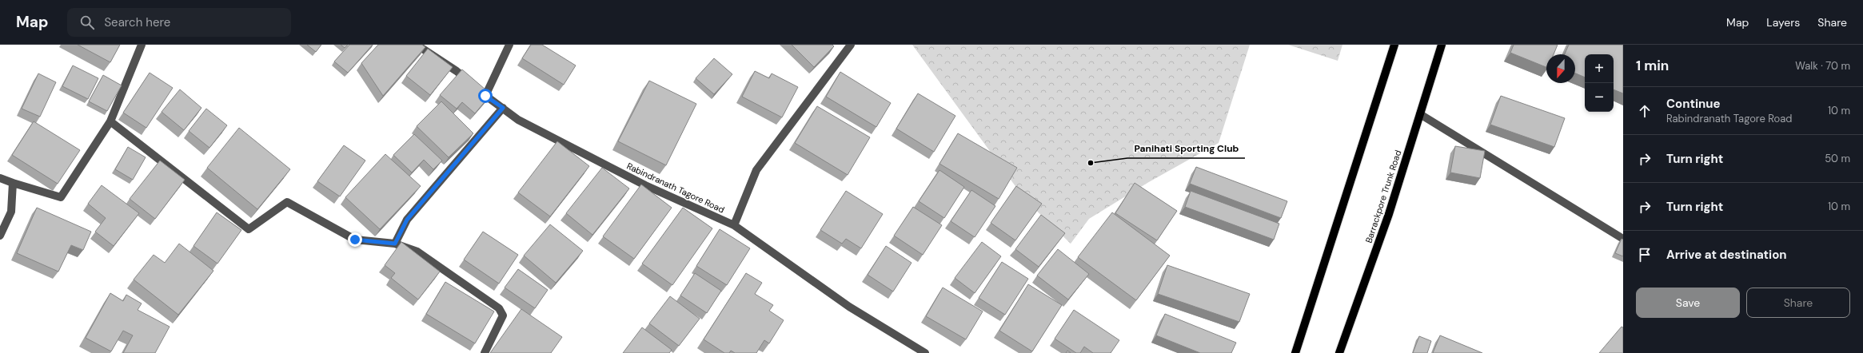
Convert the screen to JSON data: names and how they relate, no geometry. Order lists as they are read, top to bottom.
{
  "streets": {
    "main road": ["Barrackpore Trunk Road"],
    "street": ["Rabindranath Tagore Road"]
  },
  "places": ["Panihati Sporting Club"],
  "north": "bottom",
  "page": {
    "header": "Map",
    "search": "Search here",
    "nav": ["Map", "Layers", "Share"],
    "heading": ["1 min", "Walk · 70 m"],
    "map_buttons": ["+", "−"],
    "list": [
      ["Continue", "Rabindranath Tagore Road", "10 m"],
      ["Turn right", "50 m"],
      ["Turn right", "10 m"],
      "Arrive at destination"
    ],
    "buttons": ["Save", "Share"]
  }
}
